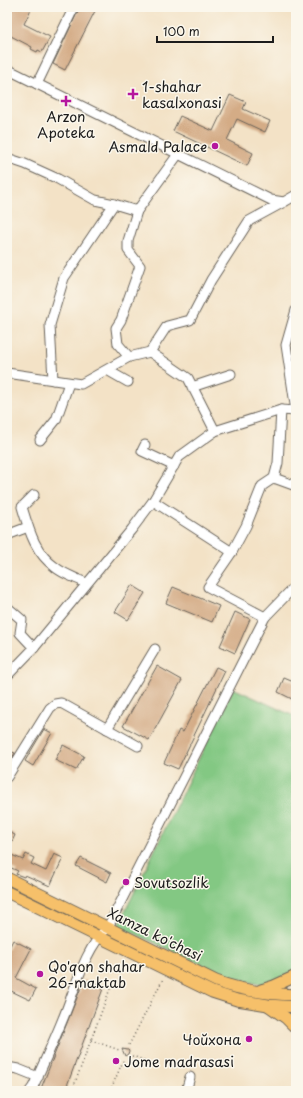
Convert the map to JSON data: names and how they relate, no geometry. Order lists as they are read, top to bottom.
{
  "streets": {
    "main road": ["Xamza ko'chasi"]
  },
  "places": {
    "health": ["1-shahar kasalxonasi", "Arzon Apoteka"],
    "other": [
      "Asmald Palace",
      "Sovutsozlik",
      "Qo'qon shahar 26-maktab",
      "Чойхона",
      "Jome madrasasi"
    ]
  },
  "scale_bar": "100 m"
}
